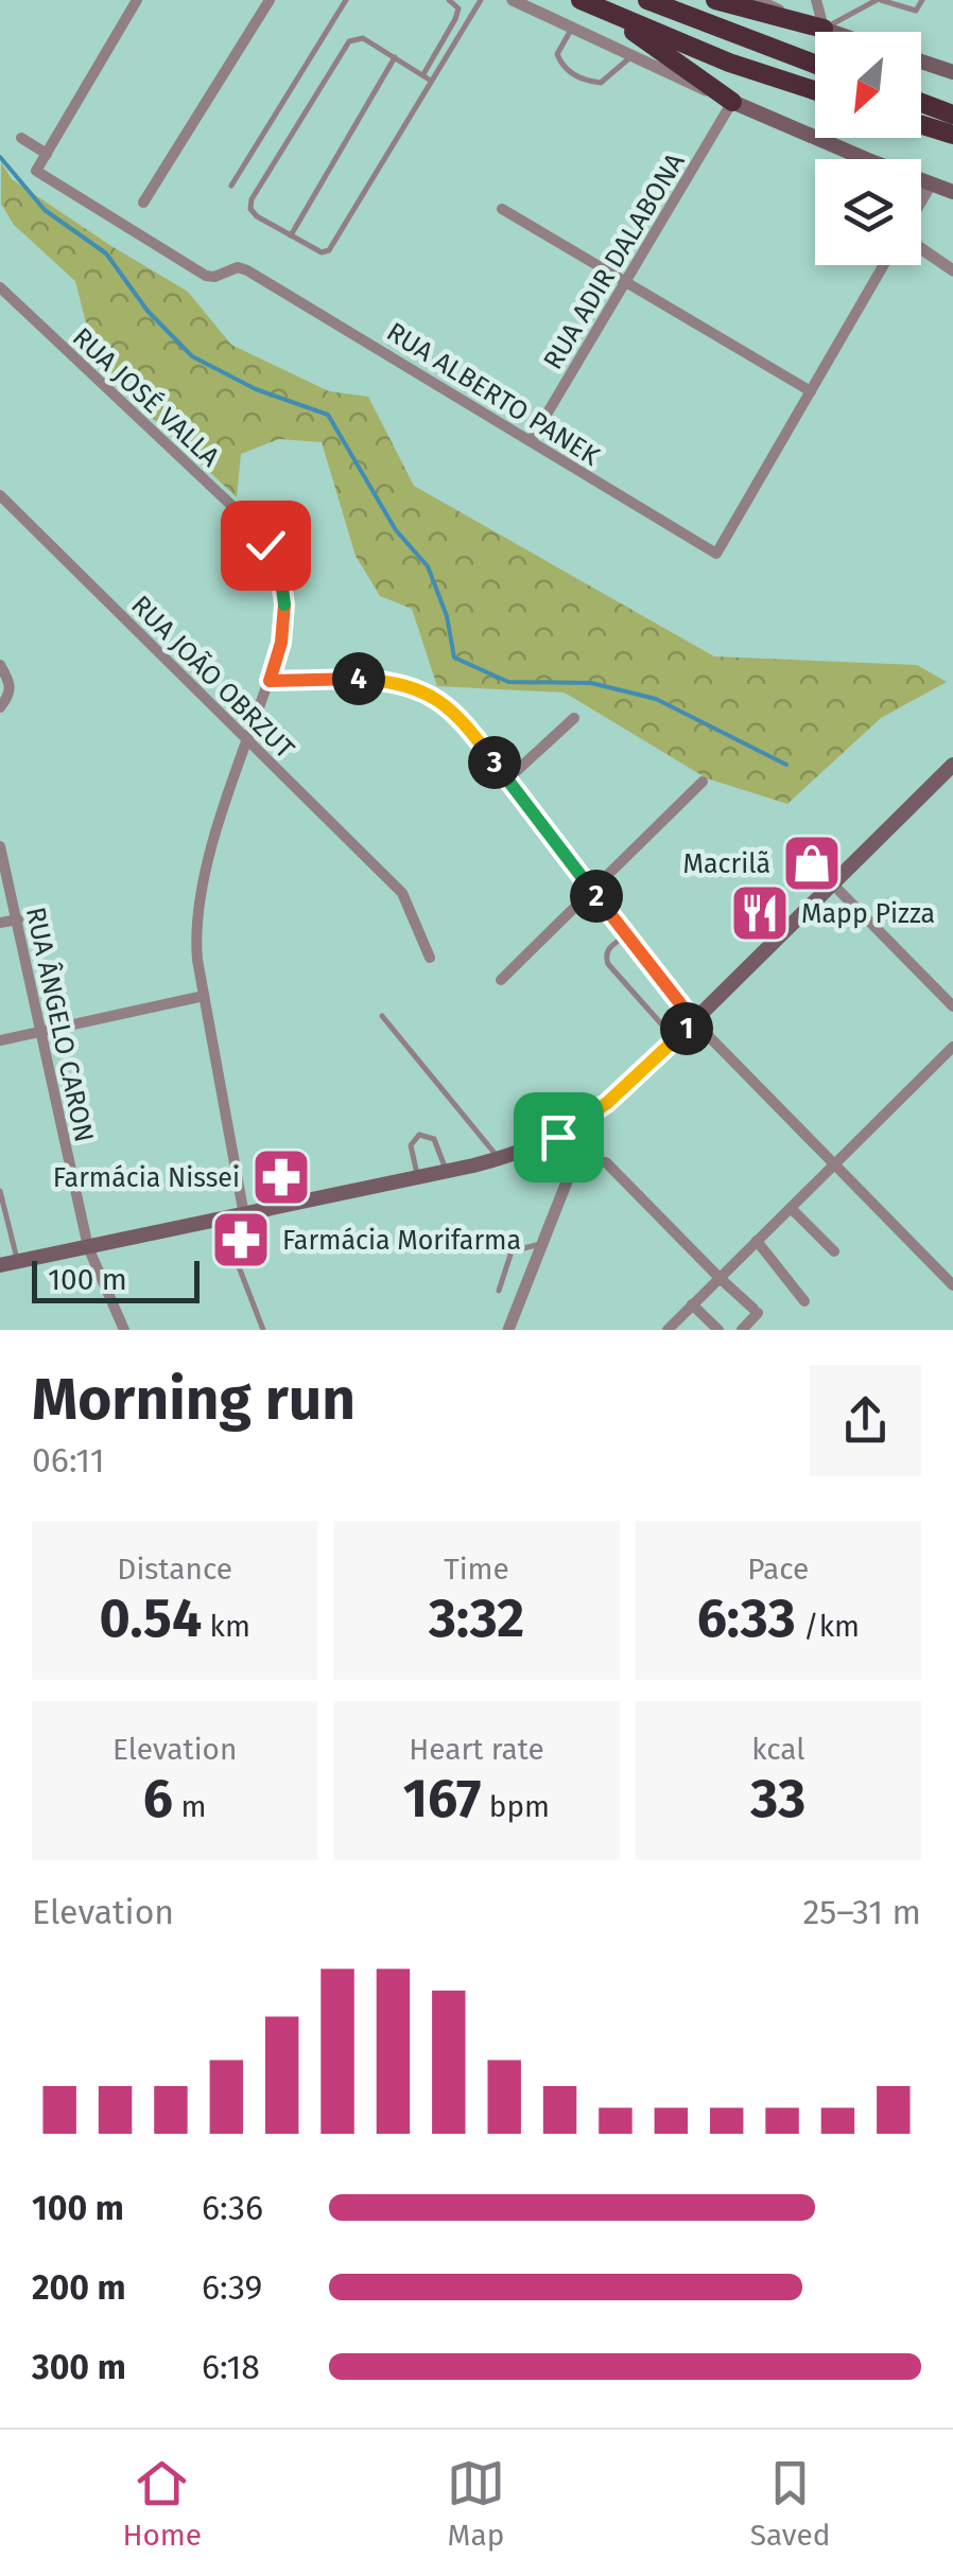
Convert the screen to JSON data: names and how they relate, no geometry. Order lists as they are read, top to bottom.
{
  "streets": {
    "street": [
      "RUA ADIR DALABONA",
      "RUA ALBERTO PANEK",
      "RUA JOSÉ VALLA",
      "RUA JOÃO OBRZUT",
      "RUA ÂNGELO CARON"
    ]
  },
  "crossings": [
    ["RUA ADIR DALABONA", "RUA ALBERTO PANEK"],
    ["RUA JOSÉ VALLA", "RUA JOÃO OBRZUT"]
  ],
  "places": {
    "shop": ["Macrilã"],
    "restaurant": ["Mapp Pizza"],
    "pharmacy": ["Farmácia Nissei", "Farmácia Morifarma"]
  },
  "scale_bar": "100 m",
  "north": "bottom left",
  "page": {
    "pins": [
      "4",
      "3",
      "2",
      "1"
    ],
    "scale": "100 m",
    "heading": ["Morning run", "06:11"],
    "stats": [
      ["Distance", "0.54 km"],
      ["Time", "3:32"],
      ["Pace", "6:33 /km"],
      ["Elevation", "6 m"],
      ["Heart rate", "167 bpm"],
      ["kcal", "33"]
    ],
    "chart": ["Elevation", "25–31 m"],
    "list": [
      {
        "name": "100 m",
        "note": "6:36"
      },
      {
        "name": "200 m",
        "note": "6:39"
      },
      {
        "name": "300 m",
        "note": "6:18"
      }
    ],
    "tabs": ["Home", "Map", "Saved"]
  }
}
